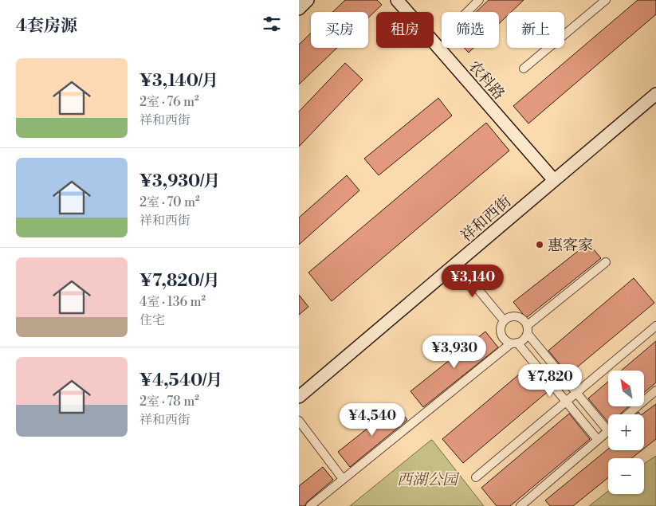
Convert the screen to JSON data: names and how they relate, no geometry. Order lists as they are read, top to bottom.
{
  "streets": {
    "main road": ["农科路", "祥和西街"]
  },
  "crossings": [
    ["农科路", "祥和西街"]
  ],
  "parks": ["西湖公园"],
  "places": ["惠客家"],
  "north": "top left",
  "page": {
    "heading": "4套房源",
    "chip": [
      "买房",
      "租房",
      "筛选",
      "新上"
    ],
    "list": [
      {
        "name": "¥3,140/月",
        "note": "2室 · 76 m² · 祥和西街"
      },
      {
        "name": "¥3,930/月",
        "note": "2室 · 70 m² · 祥和西街"
      },
      {
        "name": "¥7,820/月",
        "note": "4室 · 136 m² · 住宅"
      },
      {
        "name": "¥4,540/月",
        "note": "2室 · 78 m² · 祥和西街"
      }
    ],
    "price": [
      "¥3,140",
      "¥3,930",
      "¥7,820",
      "¥4,540"
    ],
    "map_buttons": ["+", "−"]
  }
}
